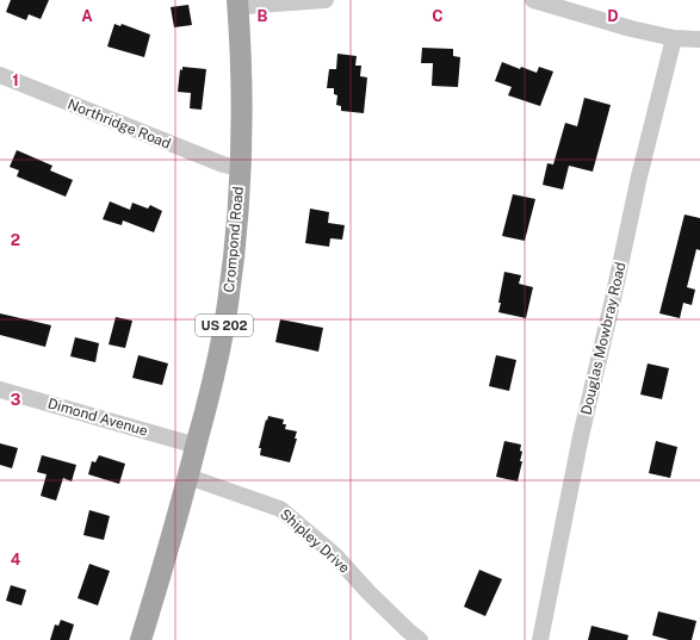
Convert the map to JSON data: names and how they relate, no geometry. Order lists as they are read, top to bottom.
{
  "streets": {
    "main road": ["Crompond Road", "US 202"],
    "street": [
      "Northridge Road",
      "Douglas Mowbray Road",
      "Dimond Avenue",
      "Shipley Drive"
    ]
  },
  "crossings": [
    ["Northridge Road", "Crompond Road"],
    ["Crompond Road", "Dimond Avenue"],
    ["Crompond Road", "Shipley Drive"]
  ],
  "grid": {
    "columns": [
      "A",
      "B",
      "C",
      "D"
    ],
    "rows": [
      "1",
      "2",
      "3",
      "4"
    ]
  }
}
